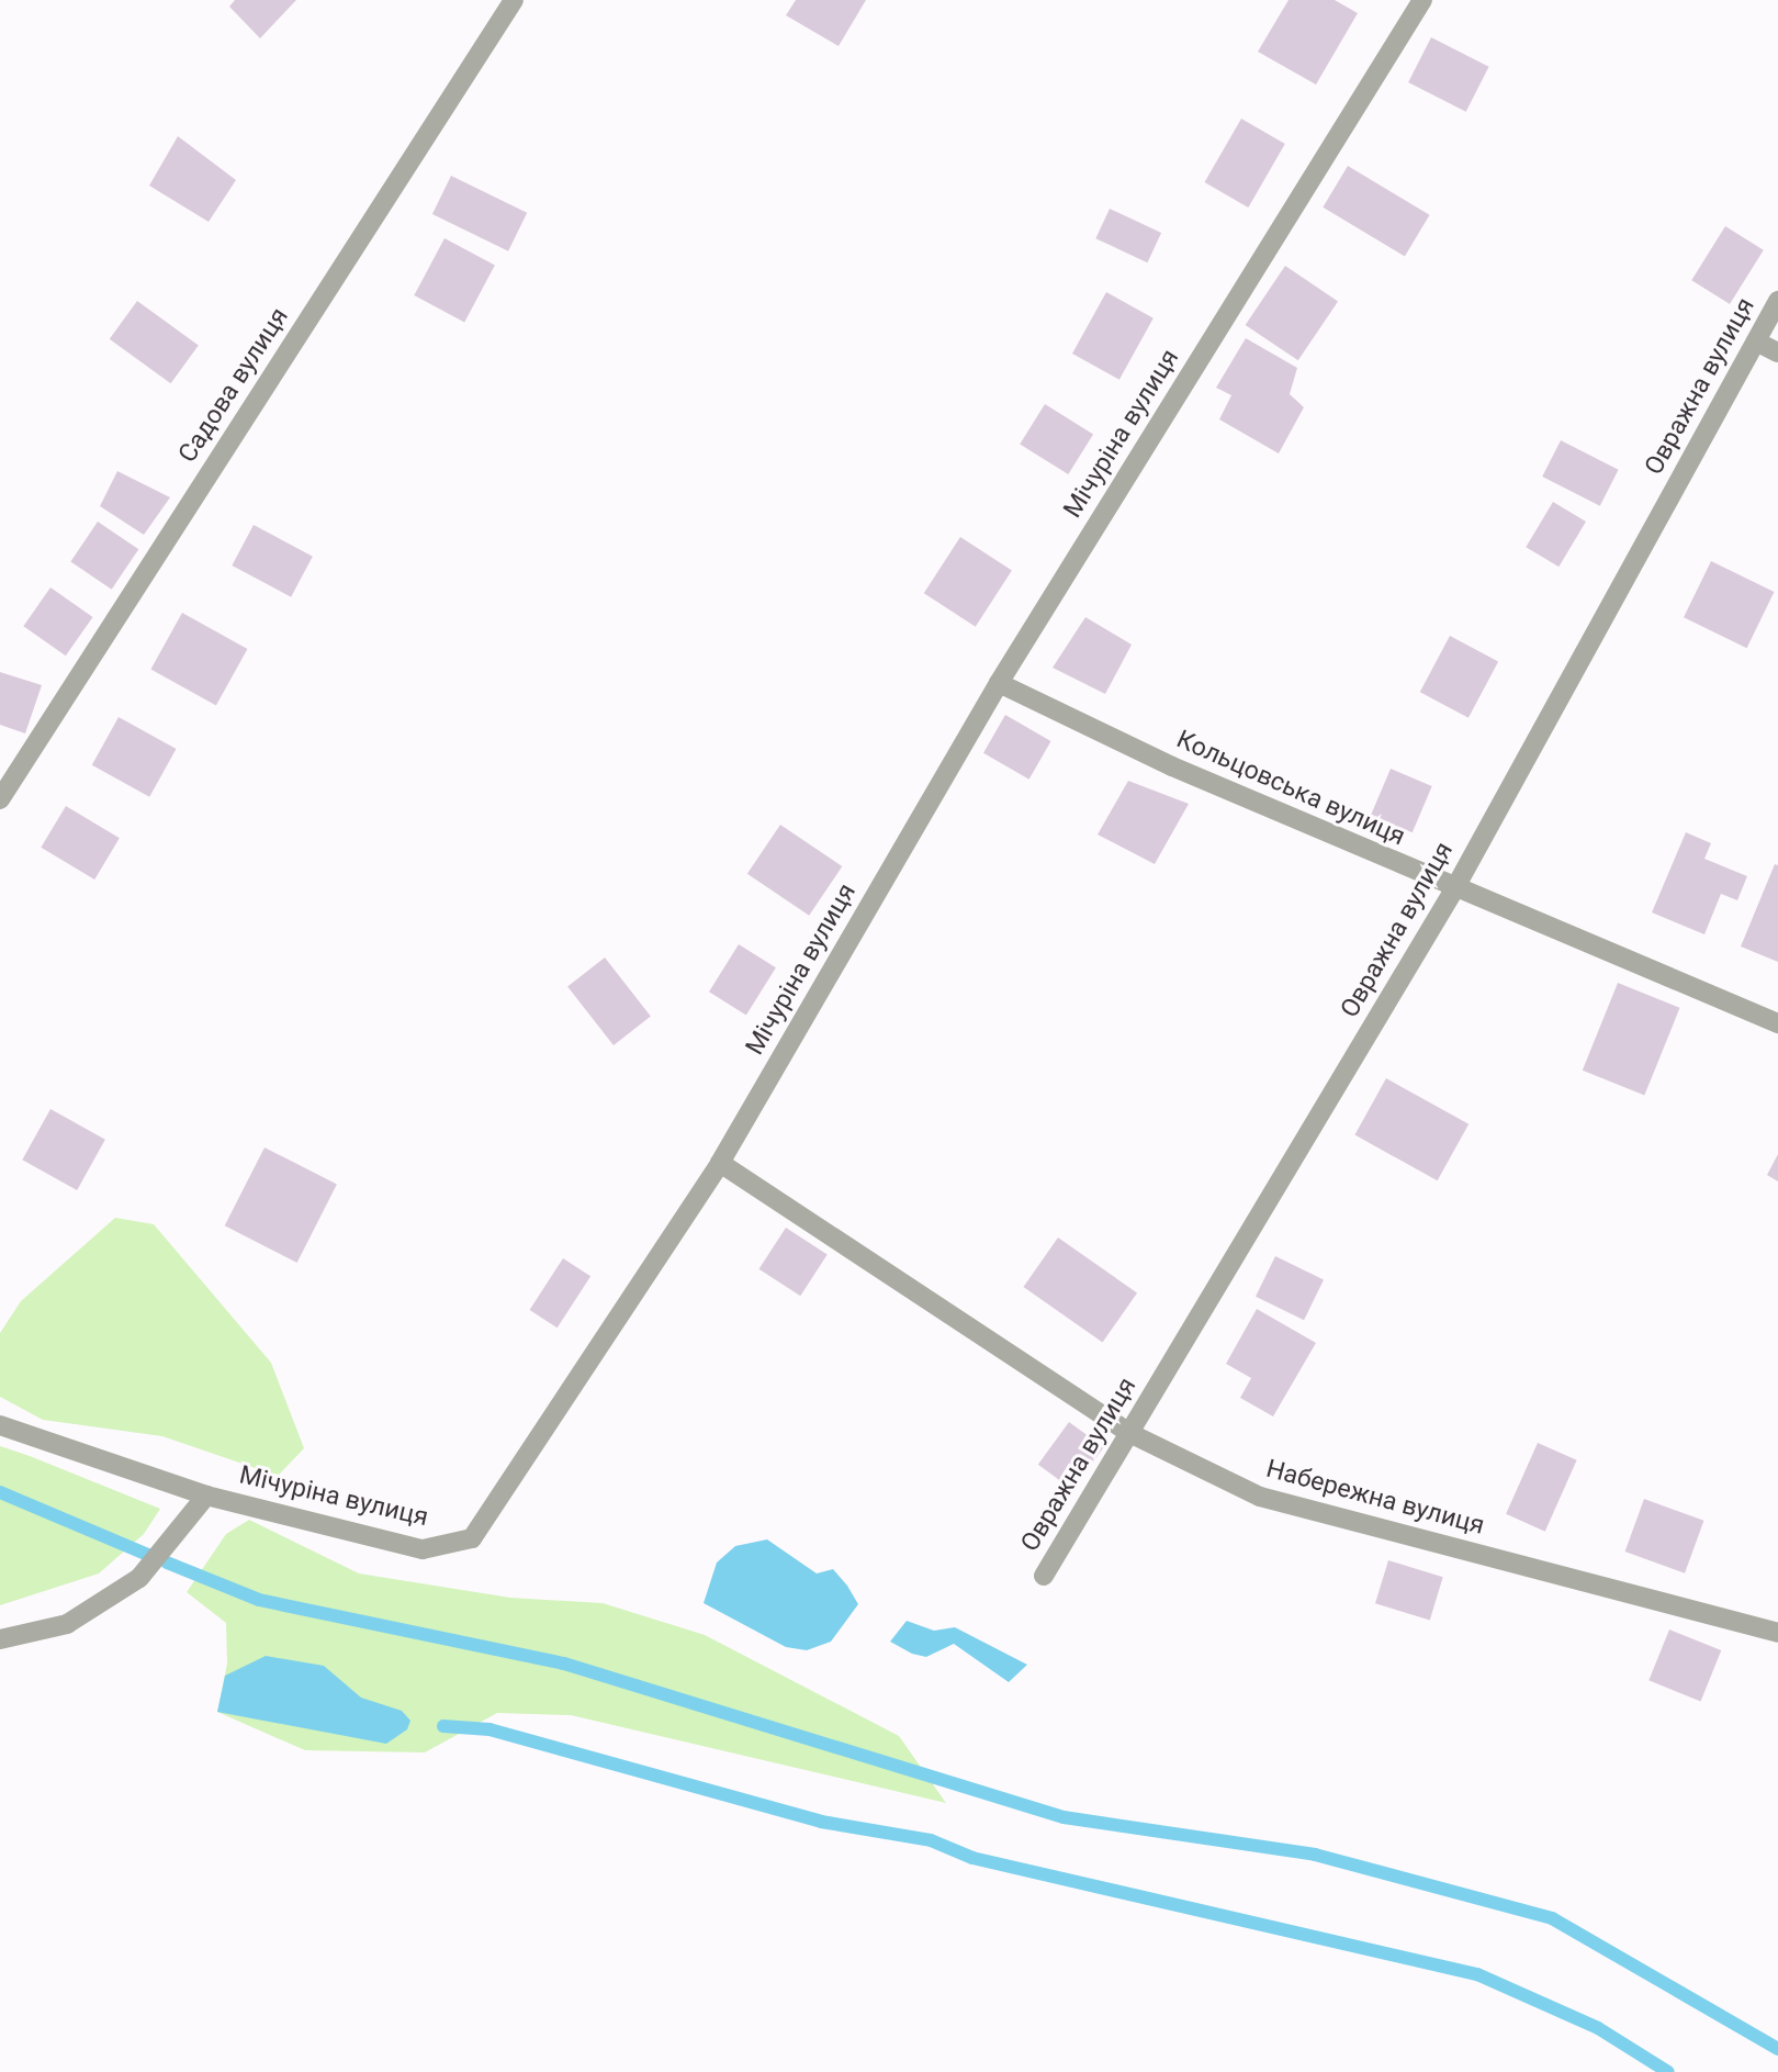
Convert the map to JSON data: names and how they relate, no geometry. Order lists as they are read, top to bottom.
{
  "streets": {
    "street": [
      "Садова вулиця",
      "Овражна вулиця",
      "Мічуріна вулиця",
      "Кольцовська вулиця",
      "Набережна вулиця"
    ]
  },
  "crossings": [
    ["Овражна вулиця", "Кольцовська вулиця"],
    ["Овражна вулиця", "Набережна вулиця"],
    ["Мічуріна вулиця", "Кольцовська вулиця"],
    ["Мічуріна вулиця", "Набережна вулиця"]
  ]
}
